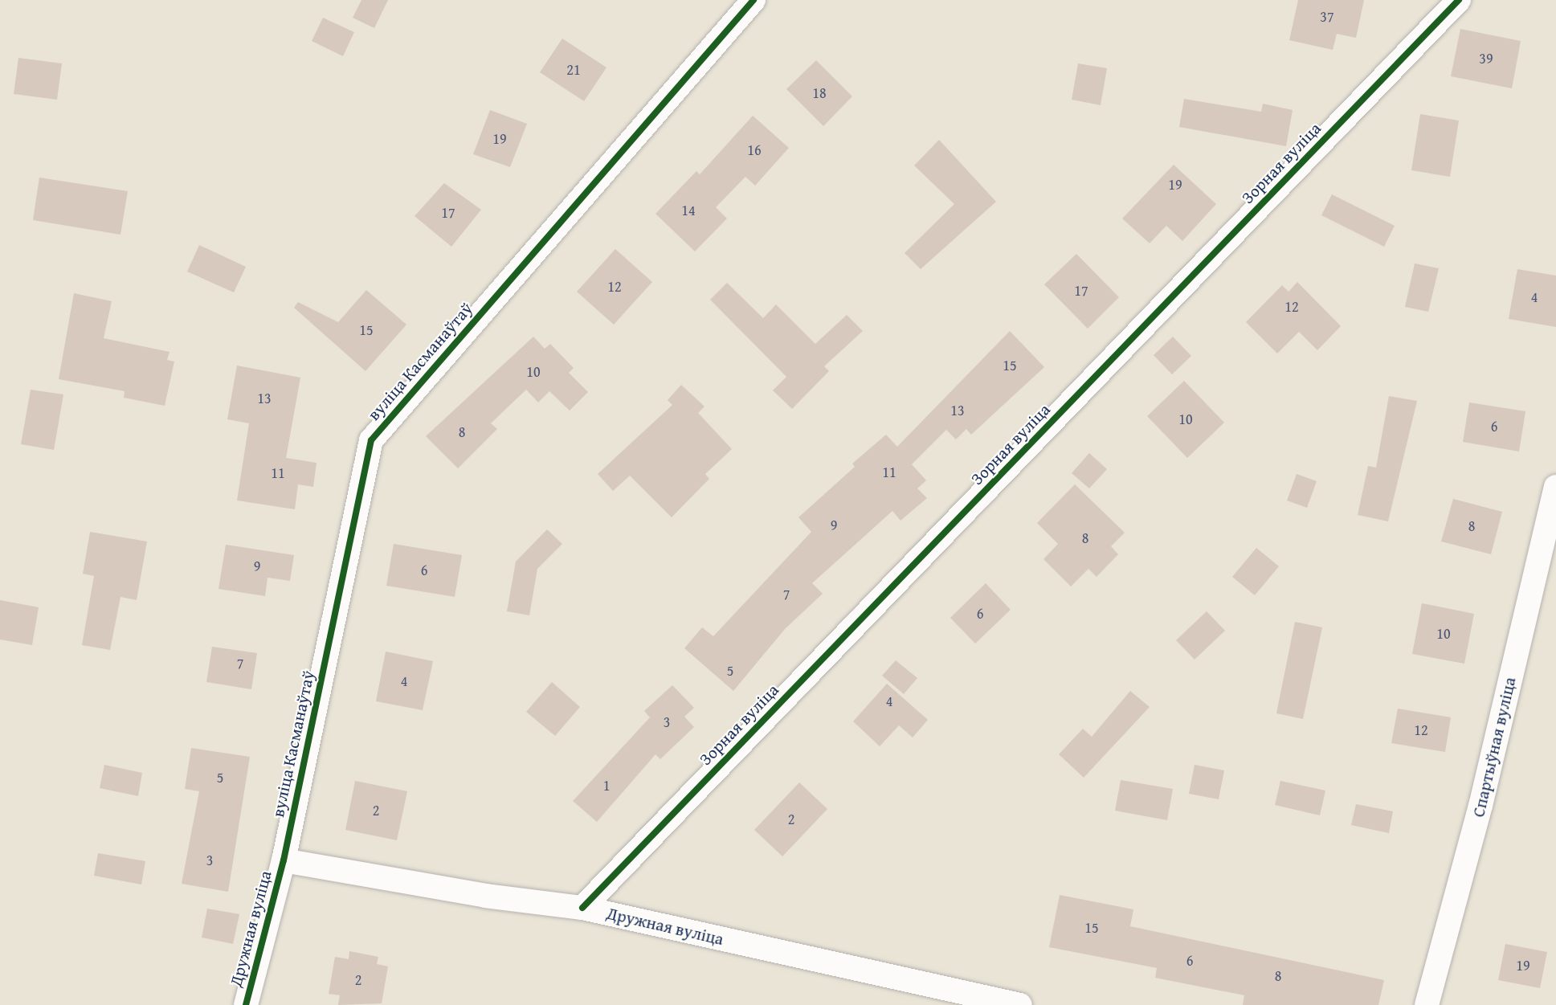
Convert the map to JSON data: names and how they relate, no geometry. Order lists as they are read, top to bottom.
{
  "streets": {
    "street": [
      "Зорная вуліца",
      "вуліца Касманаўтаў",
      "Спартыўная вуліца",
      "Дружная вуліца"
    ]
  },
  "crossings": [
    ["Зорная вуліца", "Дружная вуліца"],
    ["вуліца Касманаўтаў", "Дружная вуліца"]
  ],
  "house_numbers": [
    "37",
    "39",
    "21",
    "18",
    "19",
    "16",
    "19",
    "14",
    "17",
    "12",
    "17",
    "4",
    "12",
    "15",
    "15",
    "10",
    "13",
    "13",
    "10",
    "6",
    "8",
    "11",
    "11",
    "9",
    "8",
    "8",
    "9",
    "6",
    "7",
    "6",
    "10",
    "7",
    "5",
    "4",
    "4",
    "3",
    "12",
    "5",
    "1",
    "2",
    "2",
    "3",
    "15",
    "6",
    "19",
    "8",
    "2"
  ]
}
